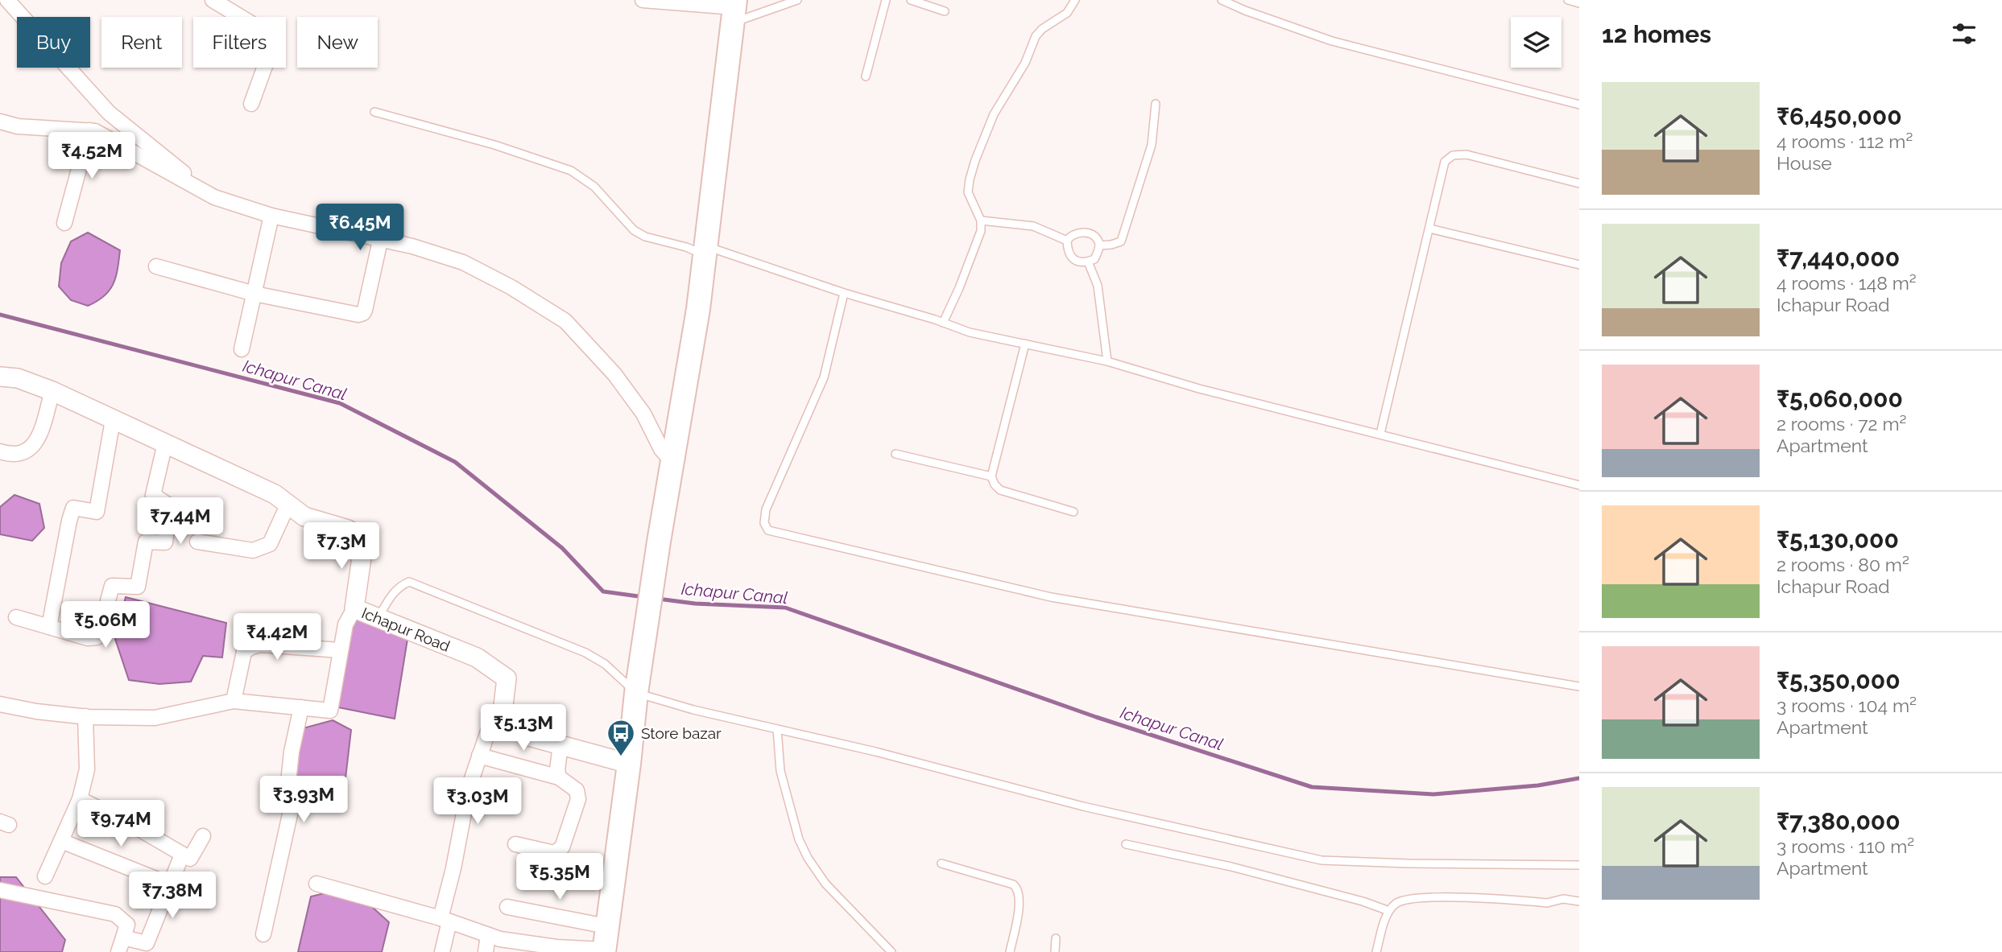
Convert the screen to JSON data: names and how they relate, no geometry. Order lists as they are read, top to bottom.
{
  "streets": {
    "street": ["Ichapur Road"]
  },
  "water": ["Ichapur Canal"],
  "places": {
    "bus stop": ["Store bazar"]
  },
  "page": {
    "heading": "12 homes",
    "chip": [
      "Buy",
      "Rent",
      "Filters",
      "New"
    ],
    "list": [
      {
        "name": "₹6,450,000",
        "note": "4 rooms · 112 m² · House"
      },
      {
        "name": "₹7,440,000",
        "note": "4 rooms · 148 m² · Ichapur Road"
      },
      {
        "name": "₹5,060,000",
        "note": "2 rooms · 72 m² · Apartment"
      },
      {
        "name": "₹5,130,000",
        "note": "2 rooms · 80 m² · Ichapur Road"
      },
      {
        "name": "₹5,350,000",
        "note": "3 rooms · 104 m² · Apartment"
      },
      {
        "name": "₹7,380,000",
        "note": "3 rooms · 110 m² · Apartment"
      }
    ],
    "price": [
      "₹4.52M",
      "₹6.45M",
      "₹7.44M",
      "₹7.3M",
      "₹5.06M",
      "₹4.42M",
      "₹5.13M",
      "₹3.93M",
      "₹3.03M",
      "₹9.74M",
      "₹5.35M",
      "₹7.38M"
    ]
  }
}
